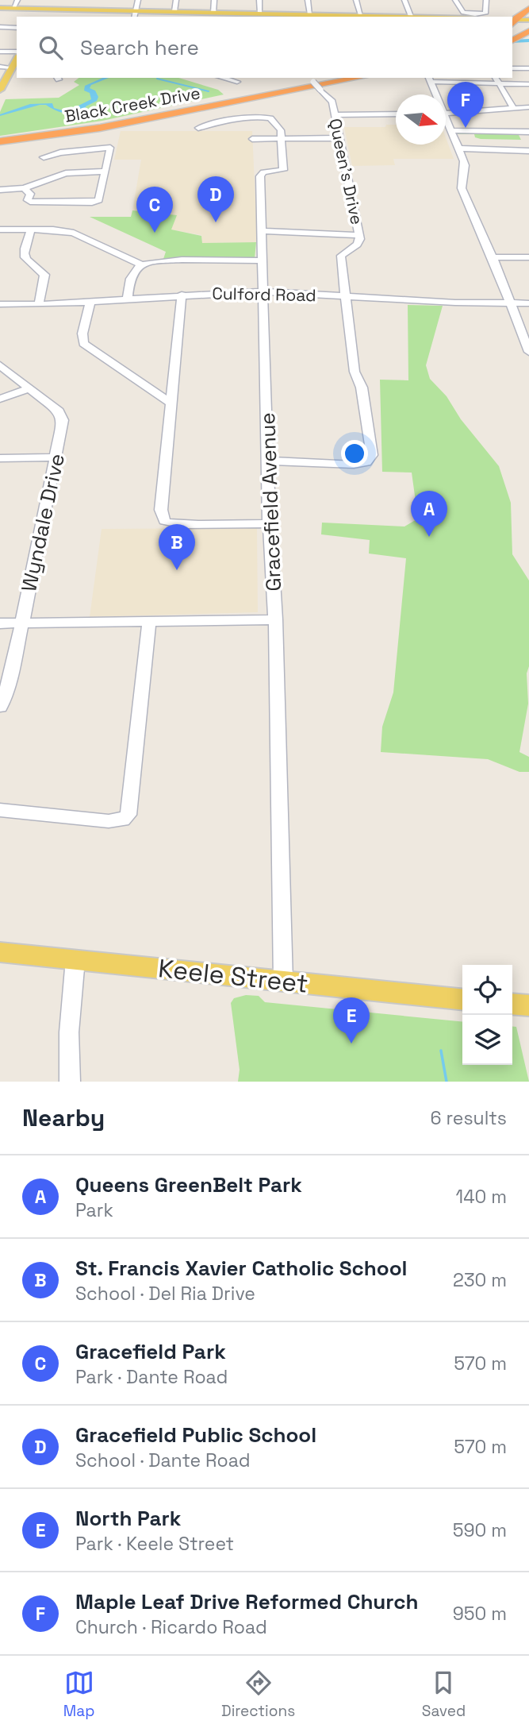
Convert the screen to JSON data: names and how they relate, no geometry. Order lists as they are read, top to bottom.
{
  "streets": {
    "highway": ["Black Creek Drive"],
    "main road": ["Keele Street"],
    "street": [
      "Queen's Drive",
      "Culford Road",
      "Gracefield Avenue",
      "Wyndale Drive"
    ]
  },
  "crossings": [
    ["Queen's Drive", "Culford Road"],
    ["Queen's Drive", "Gracefield Avenue"],
    ["Culford Road", "Gracefield Avenue"],
    ["Gracefield Avenue", "Keele Street"]
  ],
  "north": "right",
  "page": {
    "search": "Search here",
    "pins": [
      "F",
      "D",
      "C",
      "A",
      "B",
      "E"
    ],
    "heading": ["Nearby", "6 results"],
    "list": [
      {
        "mark": "A",
        "name": "Queens GreenBelt Park",
        "note": "Park",
        "value": "140 m"
      },
      {
        "mark": "B",
        "name": "St. Francis Xavier Catholic School",
        "note": "School · Del Ria Drive",
        "value": "230 m"
      },
      {
        "mark": "C",
        "name": "Gracefield Park",
        "note": "Park · Dante Road",
        "value": "570 m"
      },
      {
        "mark": "D",
        "name": "Gracefield Public School",
        "note": "School · Dante Road",
        "value": "570 m"
      },
      {
        "mark": "E",
        "name": "North Park",
        "note": "Park · Keele Street",
        "value": "590 m"
      },
      {
        "mark": "F",
        "name": "Maple Leaf Drive Reformed Church",
        "note": "Church · Ricardo Road",
        "value": "950 m"
      }
    ],
    "nav": ["Map", "Directions", "Saved"]
  }
}
